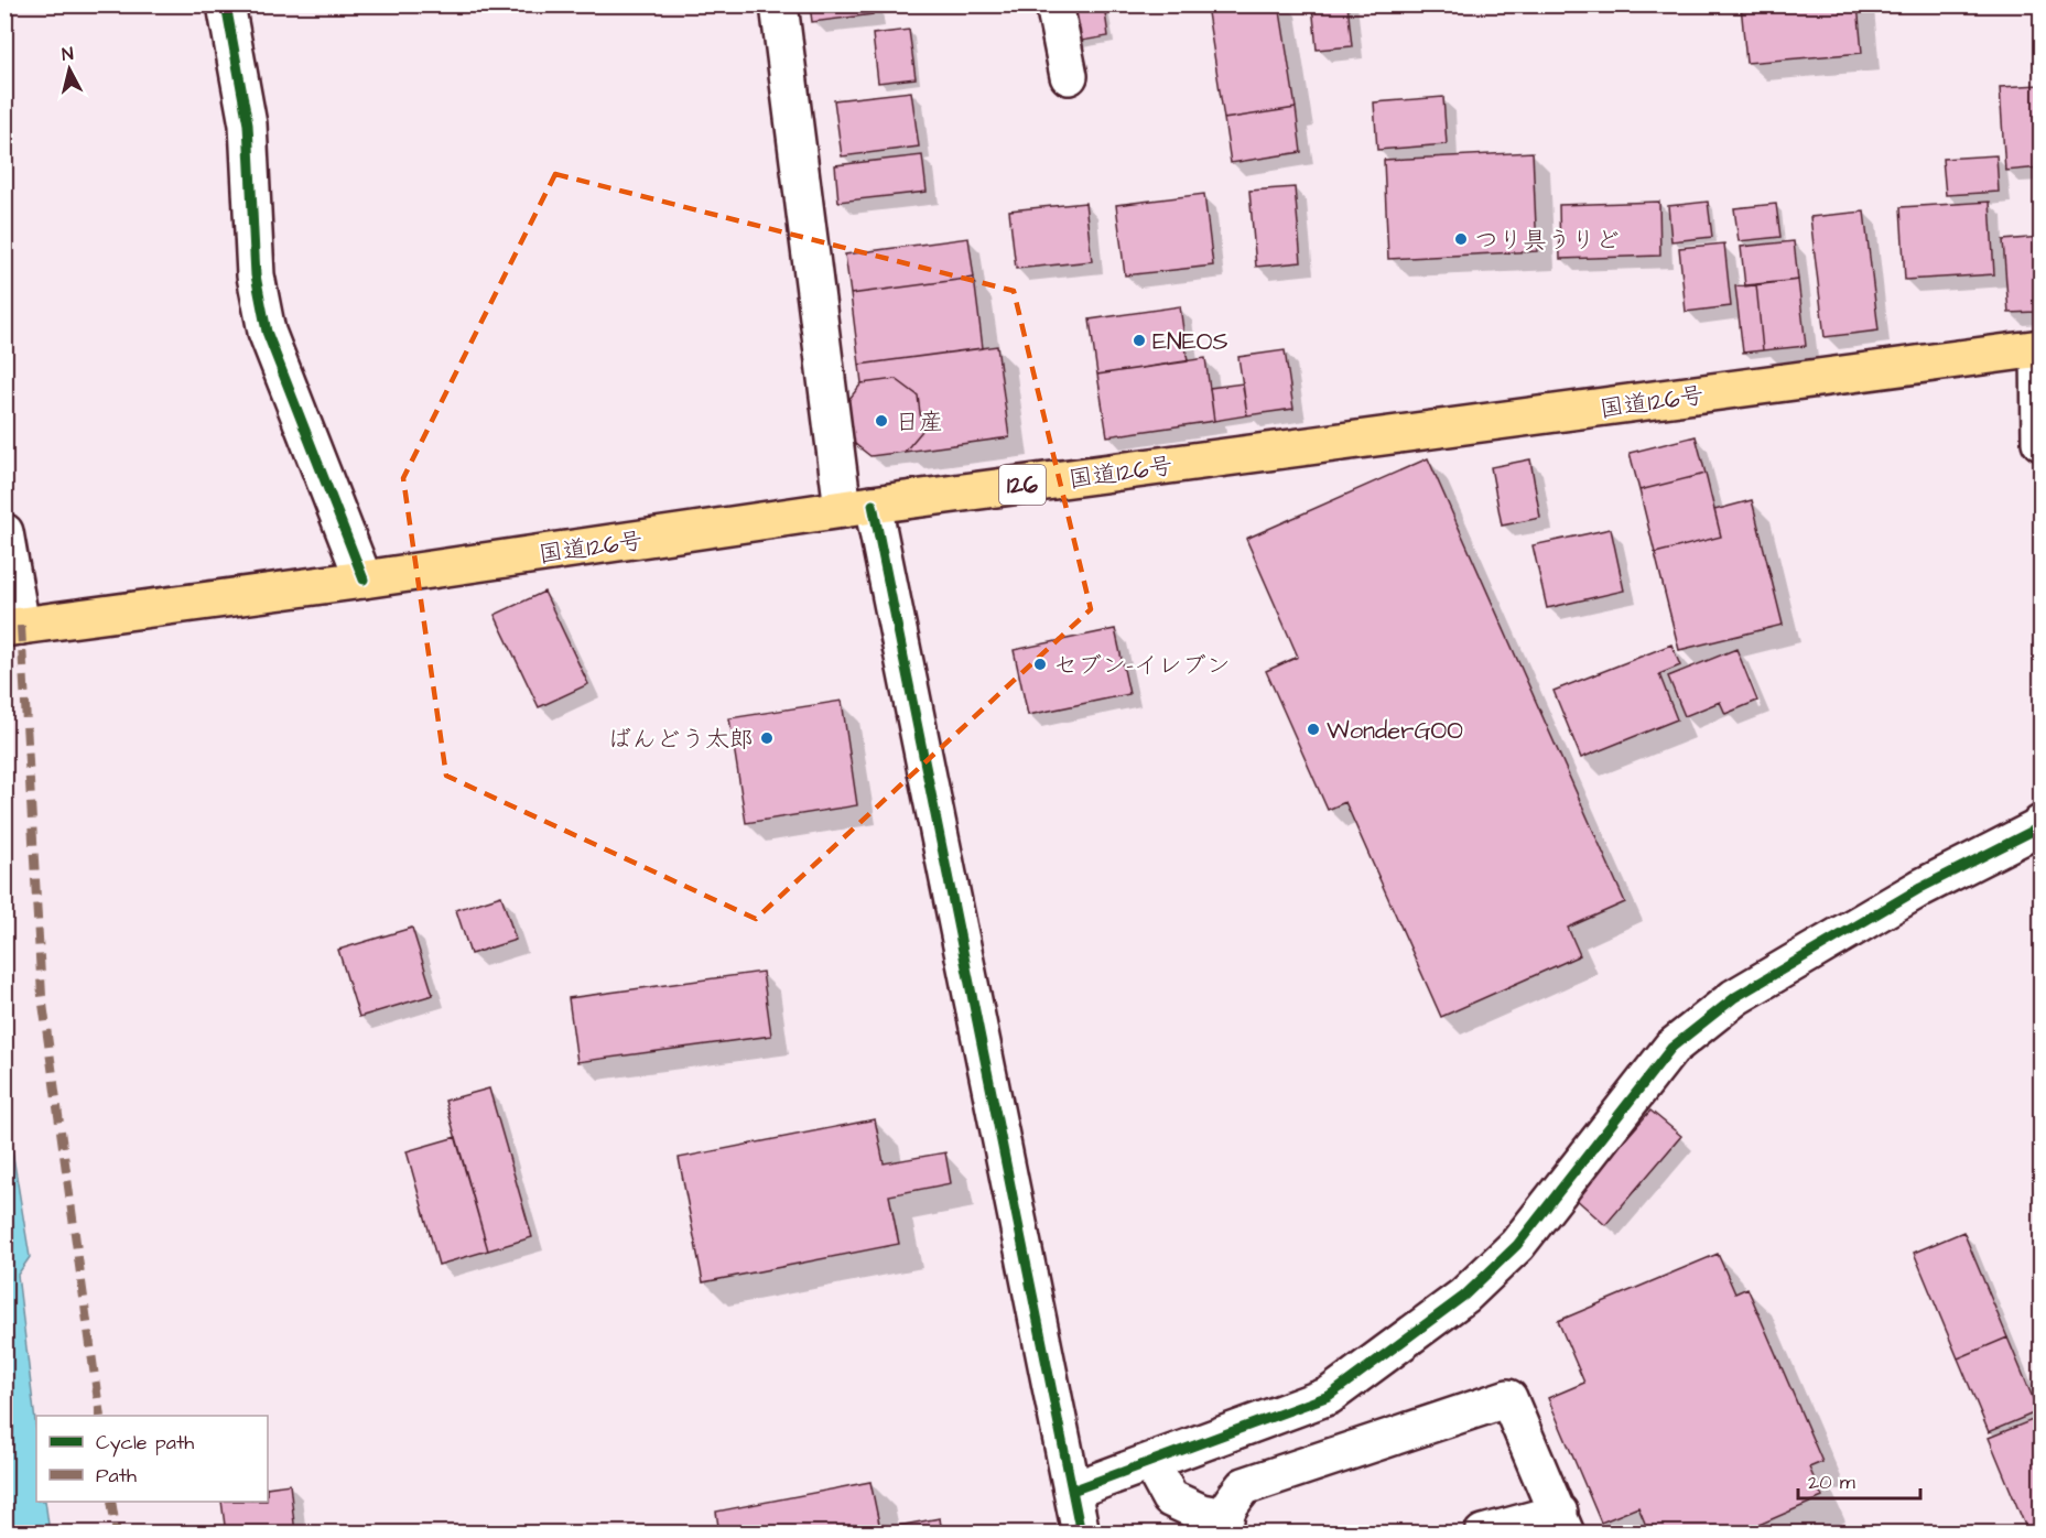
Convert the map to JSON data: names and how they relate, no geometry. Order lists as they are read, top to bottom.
{
  "streets": {
    "highway": ["国道126号", "126"]
  },
  "places": [
    "つり具うりど",
    "ENEOS",
    "日産",
    "セブン-イレブン",
    "WonderGOO",
    "ばんどう太郎"
  ],
  "legend": ["Cycle path", "Path"],
  "scale_bar": "20 m",
  "north": "top"
}
